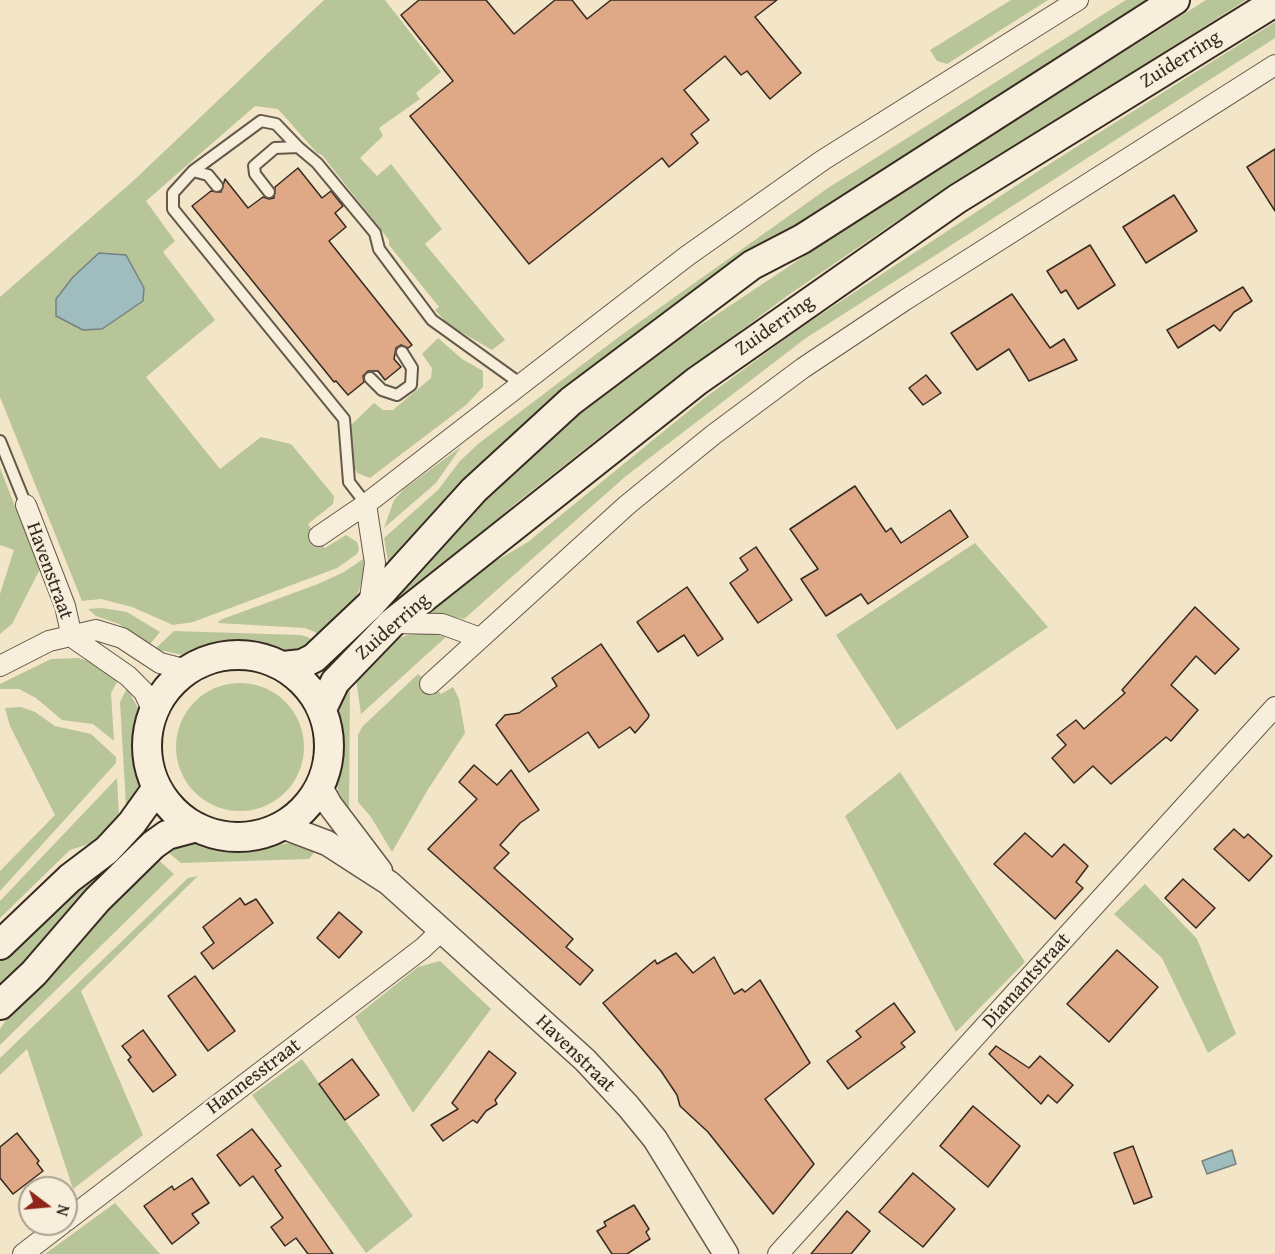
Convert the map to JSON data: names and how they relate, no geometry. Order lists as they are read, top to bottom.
{
  "streets": {
    "main road": ["Zuiderring"],
    "street": ["Havenstraat", "Diamantstraat", "Hannesstraat"]
  },
  "crossings": [
    ["Zuiderring", "Havenstraat"],
    ["Havenstraat", "Hannesstraat"]
  ],
  "north": "right"
}
